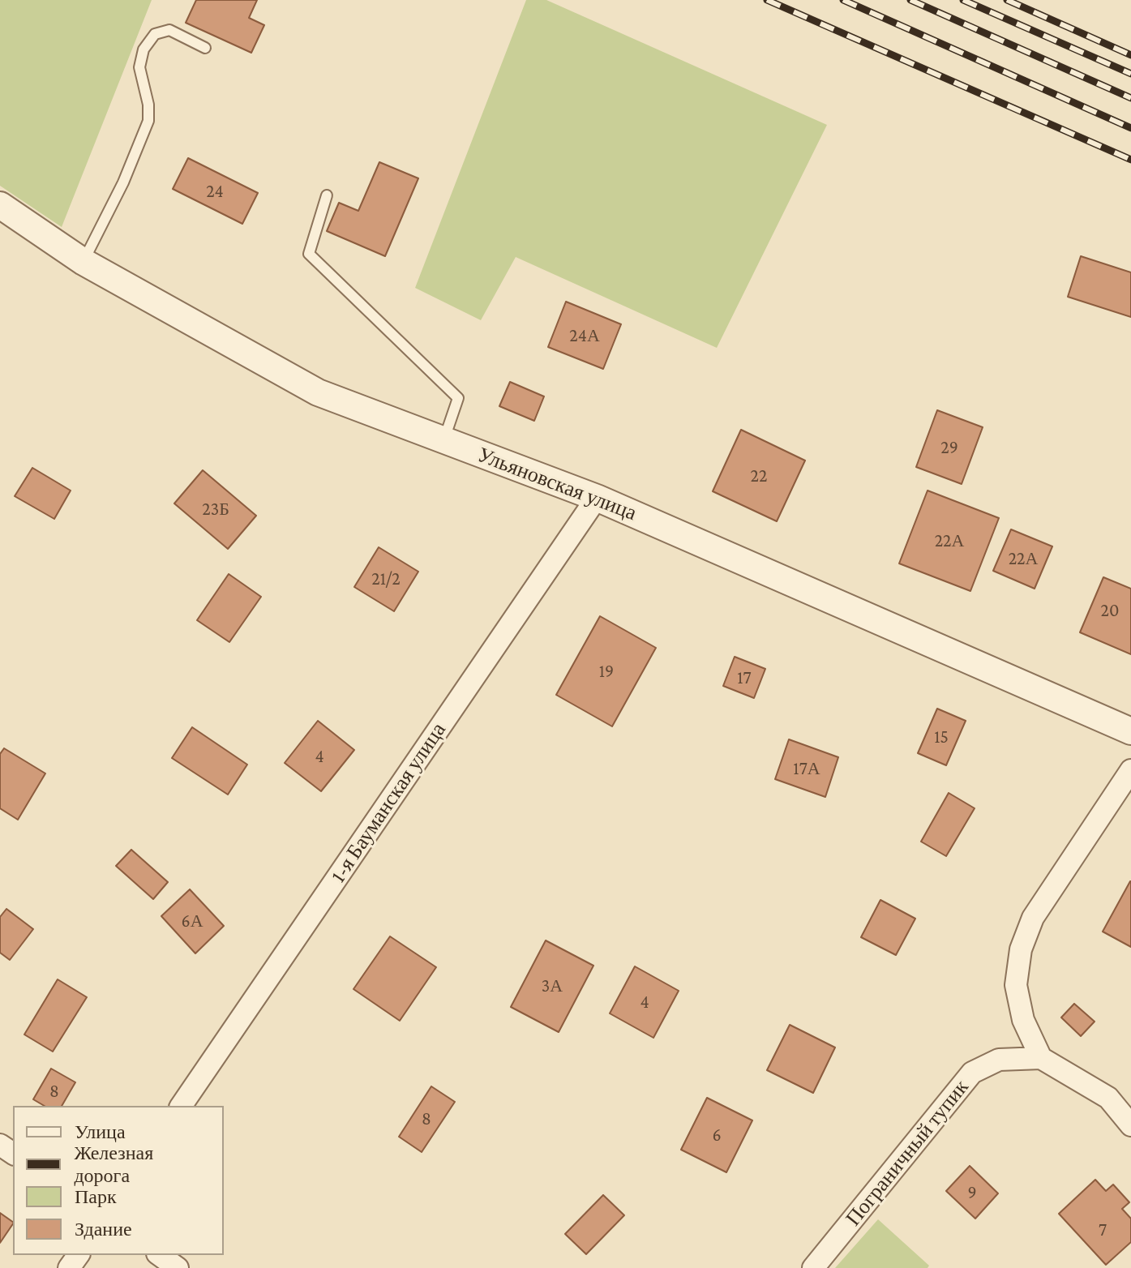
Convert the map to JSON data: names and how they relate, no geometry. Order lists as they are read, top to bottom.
{
  "streets": {
    "street": ["Ульяновская улица", "1-я Бауманская улица", "Пограничный тупик"]
  },
  "crossings": [
    ["Ульяновская улица", "1-я Бауманская улица"]
  ],
  "house_numbers": [
    "24",
    "24А",
    "29",
    "22",
    "23Б",
    "22А",
    "22А",
    "21/2",
    "20",
    "19",
    "17",
    "15",
    "4",
    "17А",
    "6А",
    "3А",
    "4",
    "8",
    "8",
    "6",
    "9",
    "7"
  ],
  "legend": [
    "Улица",
    "Железная дорога",
    "Парк",
    "Здание"
  ]
}
